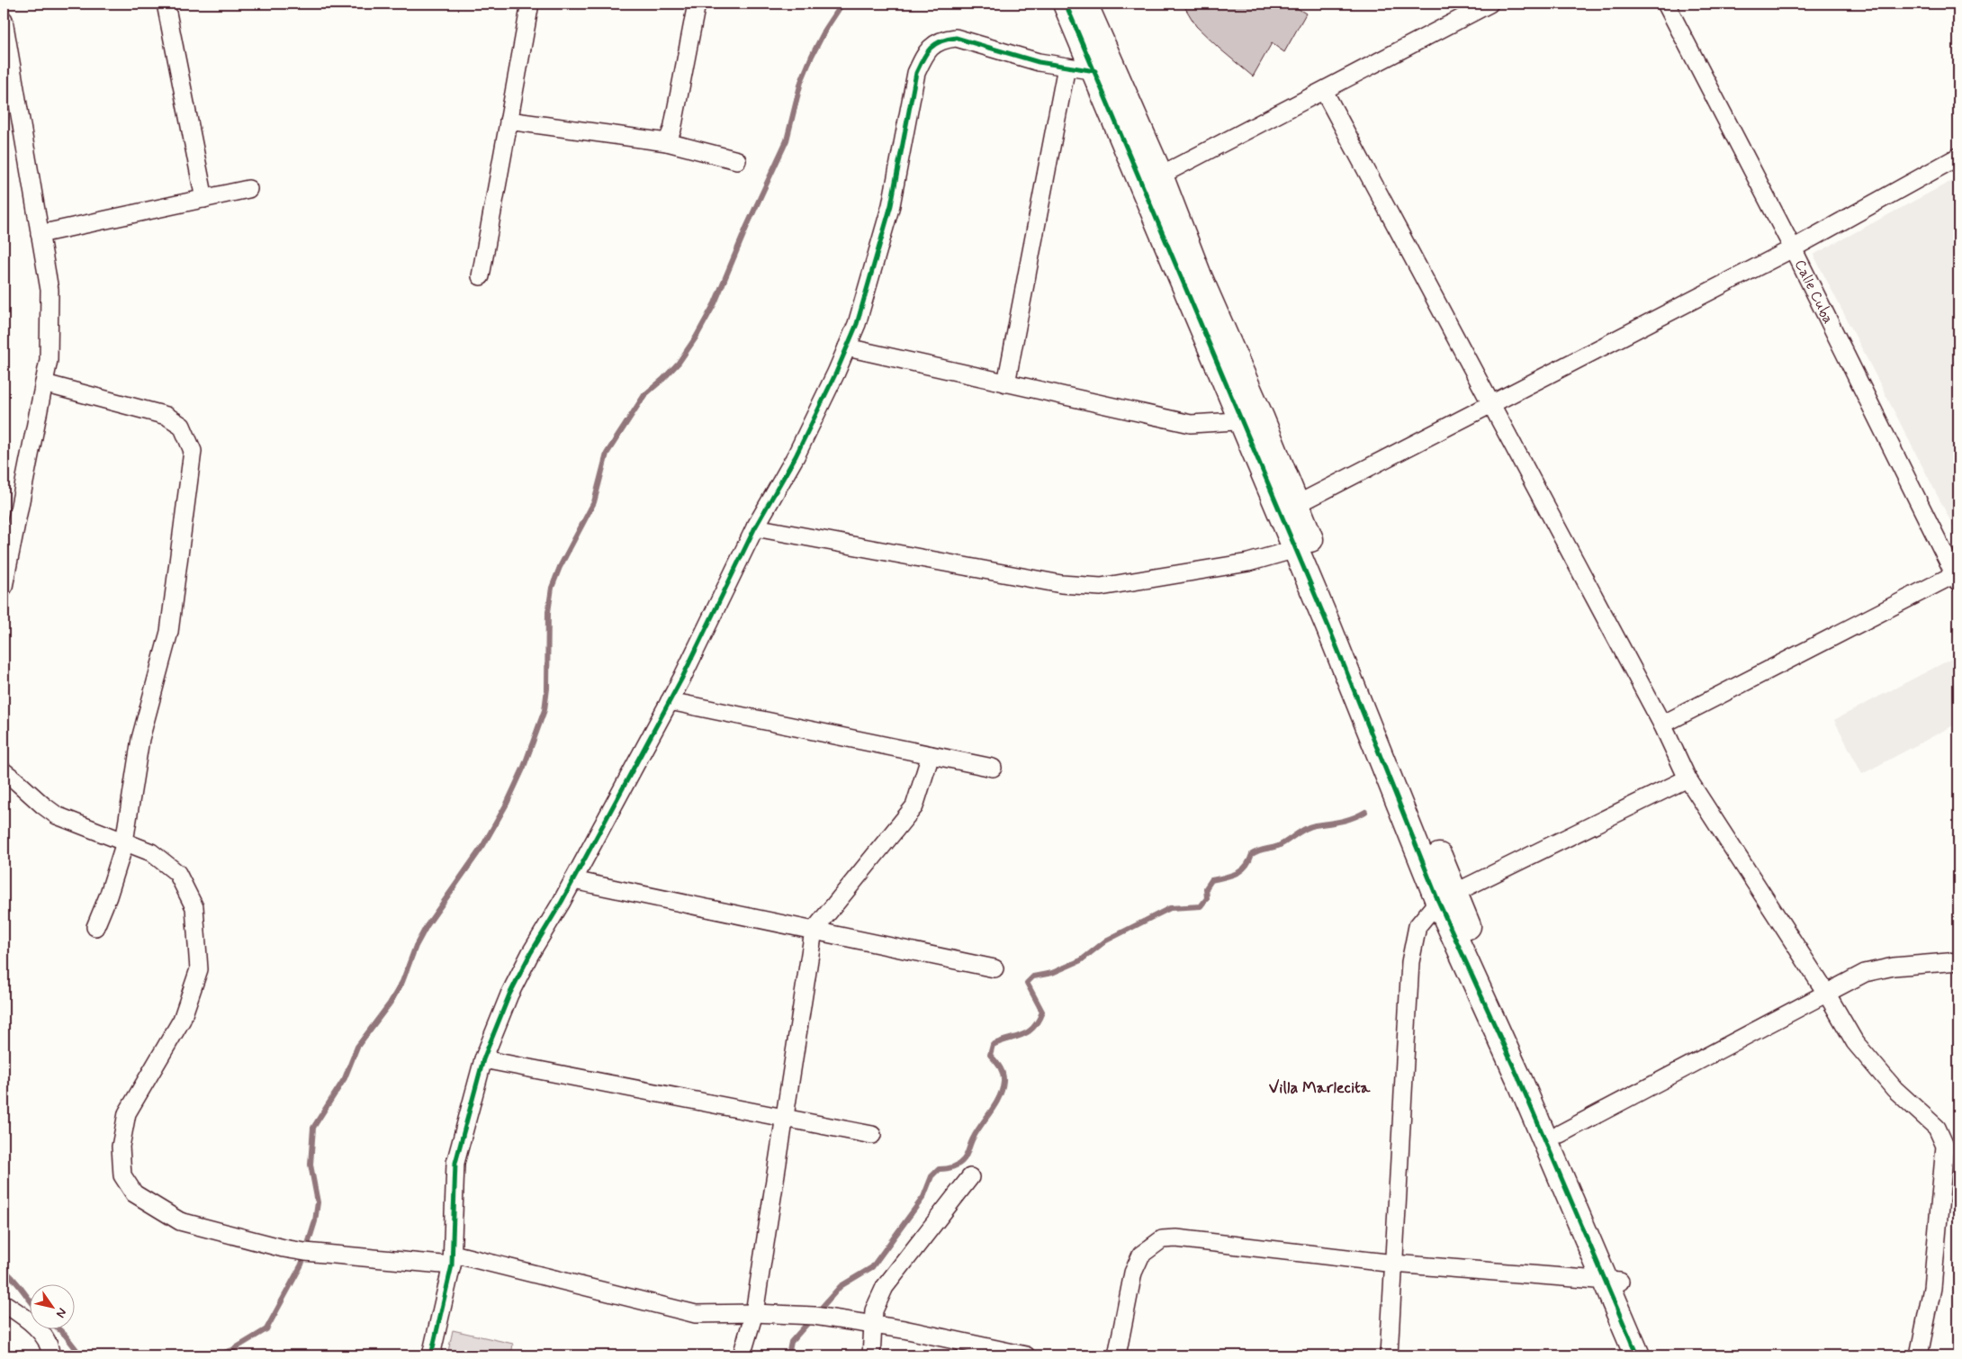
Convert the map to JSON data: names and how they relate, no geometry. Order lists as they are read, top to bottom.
{
  "streets": {
    "street": ["Calle Cuba"]
  },
  "districts": ["Villa Marlecita"],
  "north": "bottom right"
}
